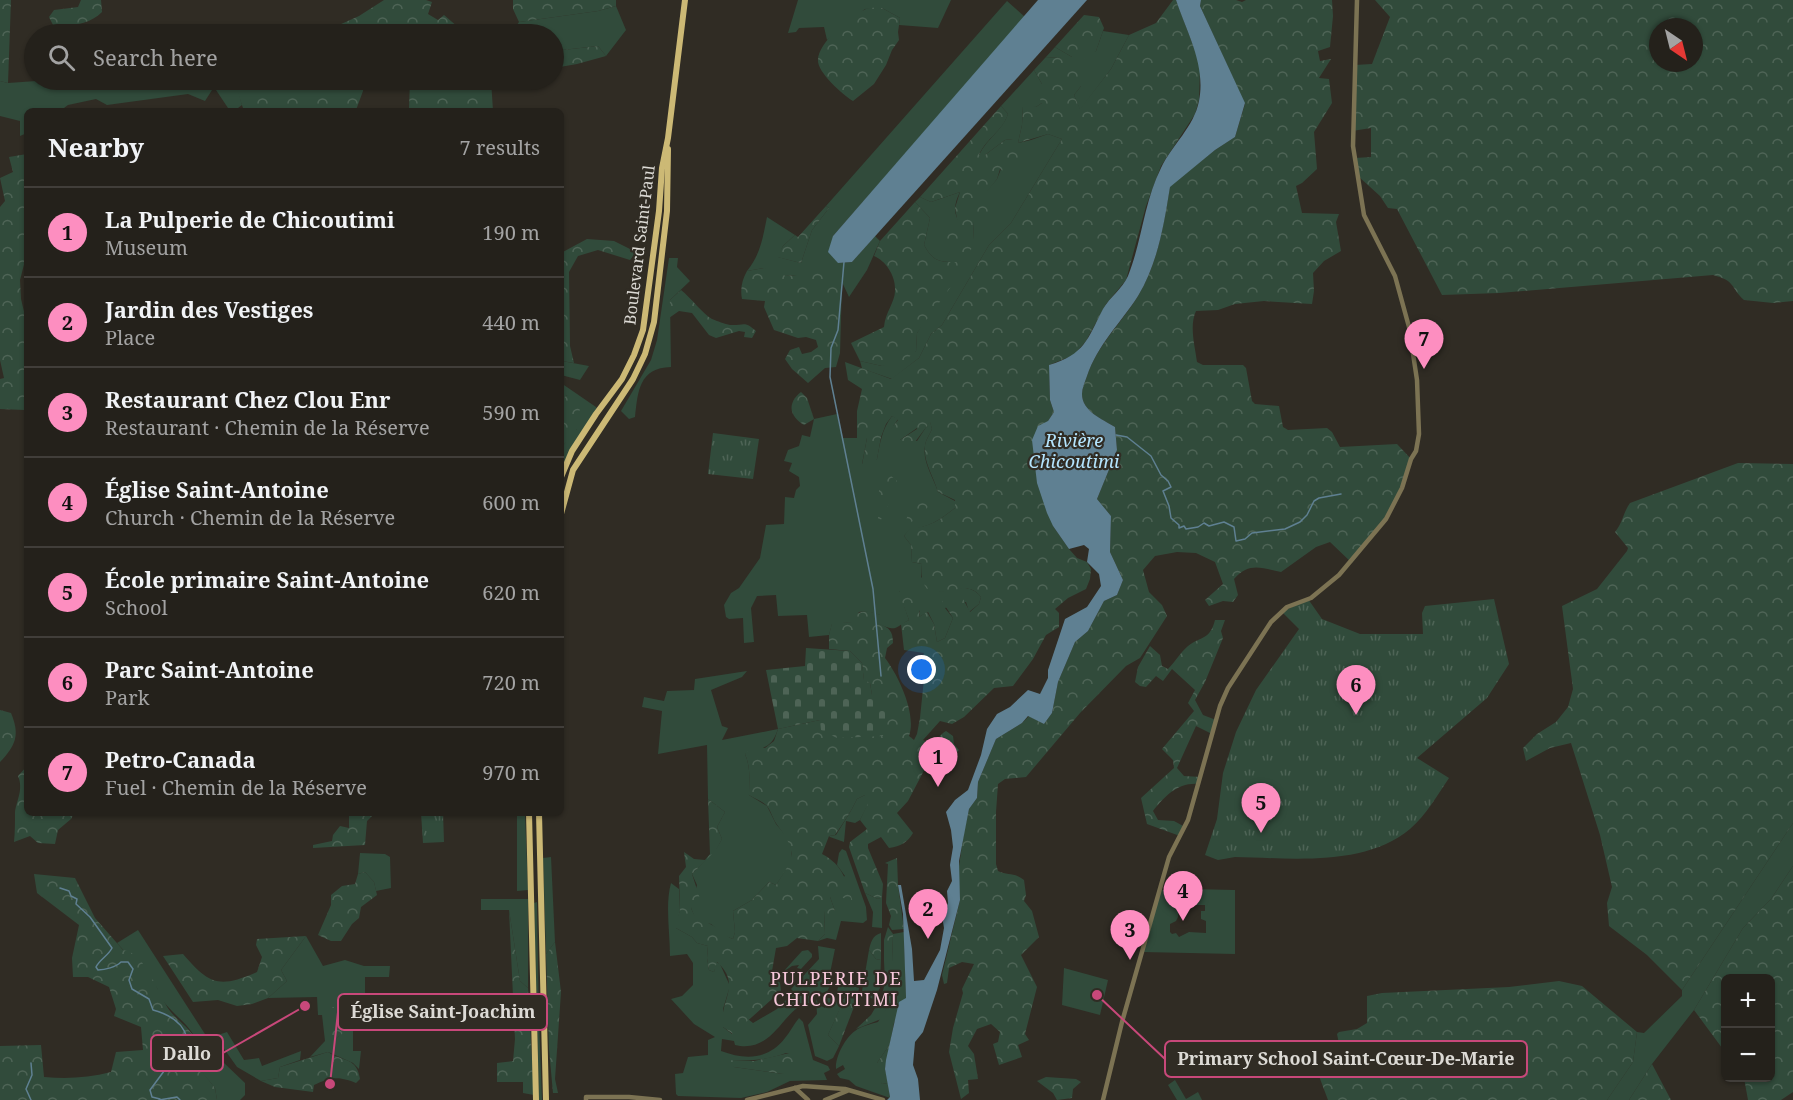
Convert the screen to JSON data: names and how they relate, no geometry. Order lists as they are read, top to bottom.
{
  "streets": {
    "main road": ["Boulevard Saint-Paul"]
  },
  "districts": ["PULPERIE DE CHICOUTIMI"],
  "water": ["Rivière Chicoutimi"],
  "places": ["Primary School Saint-Cœur-De-Marie", "Dallo", "Église Saint-Joachim"],
  "north": "bottom right",
  "page": {
    "search": "Search here",
    "heading": ["Nearby", "7 results"],
    "list": [
      {
        "mark": "1",
        "name": "La Pulperie de Chicoutimi",
        "note": "Museum",
        "value": "190 m"
      },
      {
        "mark": "2",
        "name": "Jardin des Vestiges",
        "note": "Place",
        "value": "440 m"
      },
      {
        "mark": "3",
        "name": "Restaurant Chez Clou Enr",
        "note": "Restaurant · Chemin de la Réserve",
        "value": "590 m"
      },
      {
        "mark": "4",
        "name": "Église Saint-Antoine",
        "note": "Church · Chemin de la Réserve",
        "value": "600 m"
      },
      {
        "mark": "5",
        "name": "École primaire Saint-Antoine",
        "note": "School",
        "value": "620 m"
      },
      {
        "mark": "6",
        "name": "Parc Saint-Antoine",
        "note": "Park",
        "value": "720 m"
      },
      {
        "mark": "7",
        "name": "Petro-Canada",
        "note": "Fuel · Chemin de la Réserve",
        "value": "970 m"
      }
    ],
    "pins": [
      "7",
      "6",
      "1",
      "5",
      "4",
      "2",
      "3"
    ],
    "map_buttons": ["+", "−"]
  }
}
